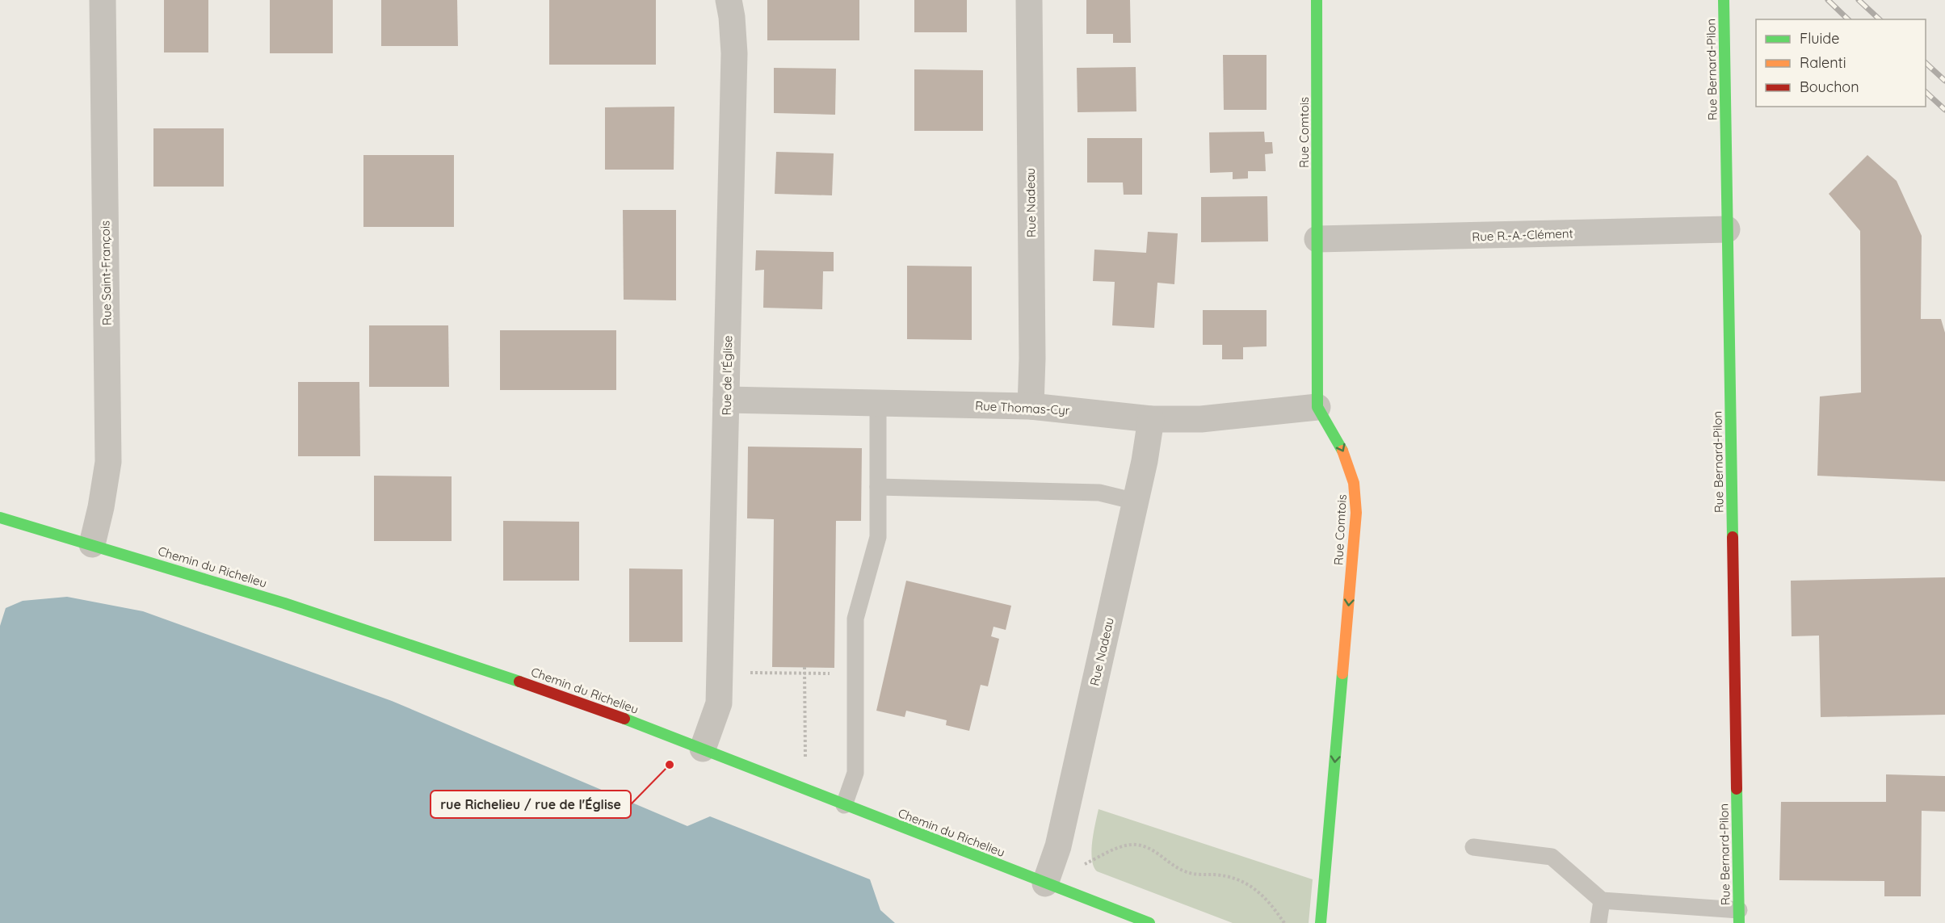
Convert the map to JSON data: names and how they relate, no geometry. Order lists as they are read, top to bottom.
{
  "streets": {
    "street": [
      "Rue Bernard-Pilon",
      "Rue Comtois",
      "Rue Nadeau",
      "Rue R.-A.-Clément",
      "Rue Saint-François",
      "Rue de l'Église",
      "Rue Thomas-Cyr",
      "Chemin du Richelieu"
    ]
  },
  "crossings": [
    ["Rue Bernard-Pilon", "Rue R.-A.-Clément"],
    ["Rue Comtois", "Rue R.-A.-Clément"],
    ["Rue Comtois", "Rue Thomas-Cyr"],
    ["Rue Nadeau", "Rue Thomas-Cyr"],
    ["Rue Nadeau", "Chemin du Richelieu"],
    ["Rue Saint-François", "Chemin du Richelieu"],
    ["Rue de l'Église", "Rue Thomas-Cyr"],
    ["Rue de l'Église", "Chemin du Richelieu"]
  ],
  "one_way": ["Rue Comtois"],
  "places": ["rue Richelieu / rue de l'Église"],
  "legend": ["Fluide", "Ralenti", "Bouchon"]
}
